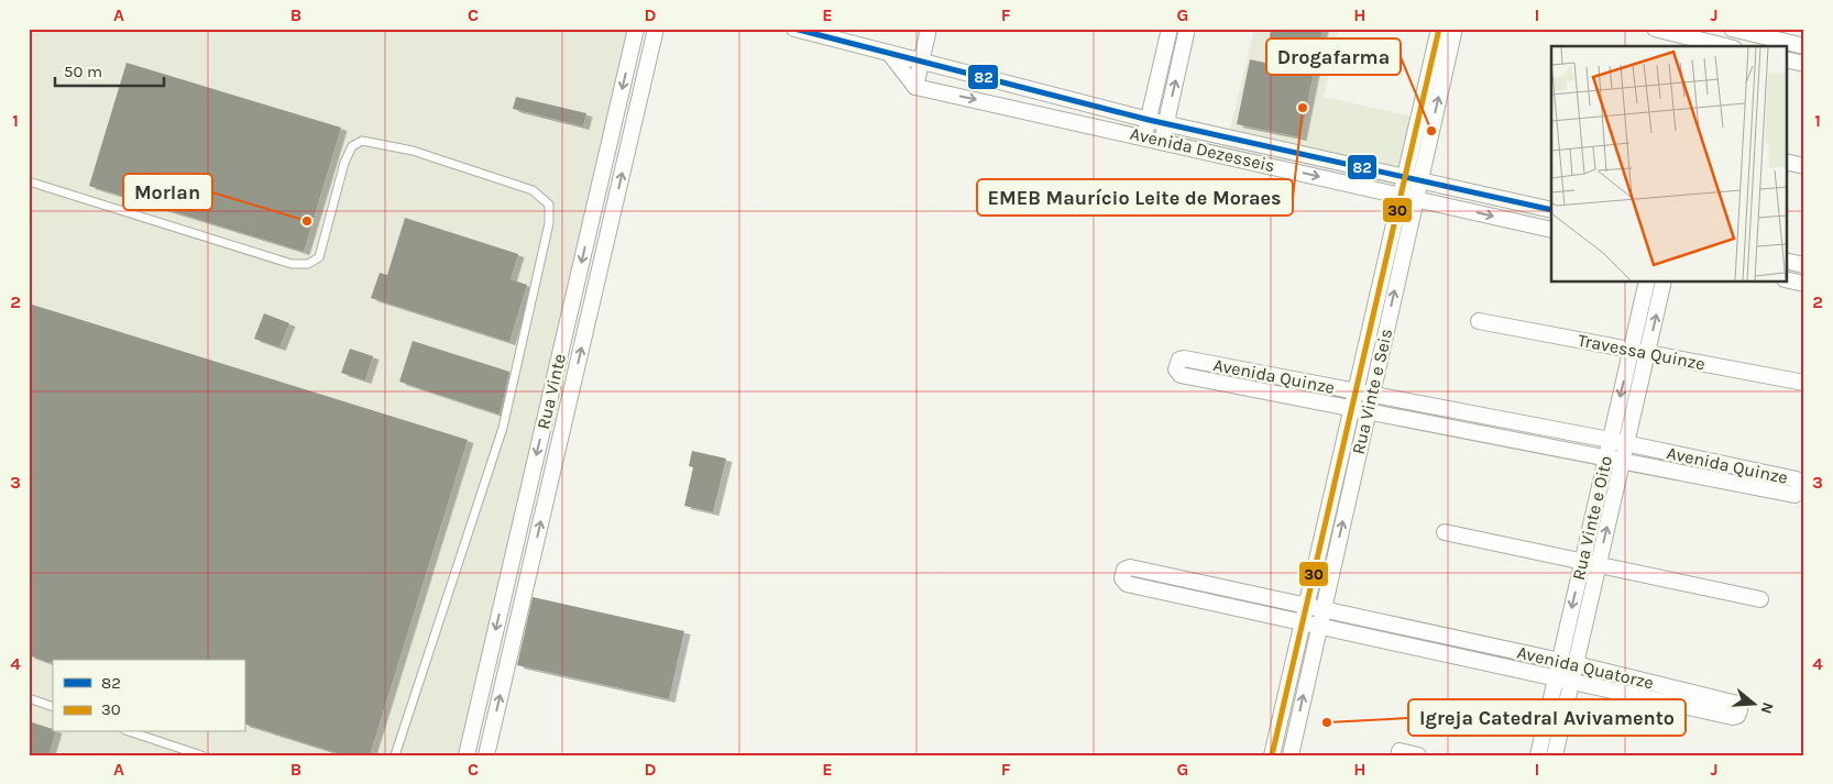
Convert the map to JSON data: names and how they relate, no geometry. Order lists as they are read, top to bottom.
{
  "streets": {
    "street": [
      "Avenida Dezesseis",
      "Travessa Quinze",
      "Avenida Quinze",
      "Rua Vinte",
      "Rua Vinte e Seis",
      "Rua Vinte e Oito",
      "Avenida Quatorze"
    ]
  },
  "crossings": [
    ["Avenida Dezesseis", "Rua Vinte e Seis"],
    ["Travessa Quinze", "Rua Vinte e Oito"],
    ["Avenida Quinze", "Rua Vinte e Seis"],
    ["Avenida Quinze", "Rua Vinte e Oito"],
    ["Rua Vinte e Seis", "Avenida Quatorze"],
    ["Rua Vinte e Oito", "Avenida Quatorze"]
  ],
  "places": [
    "EMEB Maurício Leite de Moraes",
    "Drogafarma",
    "Morlan",
    "Igreja Catedral Avivamento"
  ],
  "lines": ["transit line 82", "transit line 30"],
  "legend": ["82", "30"],
  "scale_bar": "50 m",
  "north": "right",
  "grid": {
    "columns": [
      "A",
      "B",
      "C",
      "D",
      "E",
      "F",
      "G",
      "H",
      "I",
      "J"
    ],
    "rows": [
      "1",
      "2",
      "3",
      "4"
    ]
  }
}
